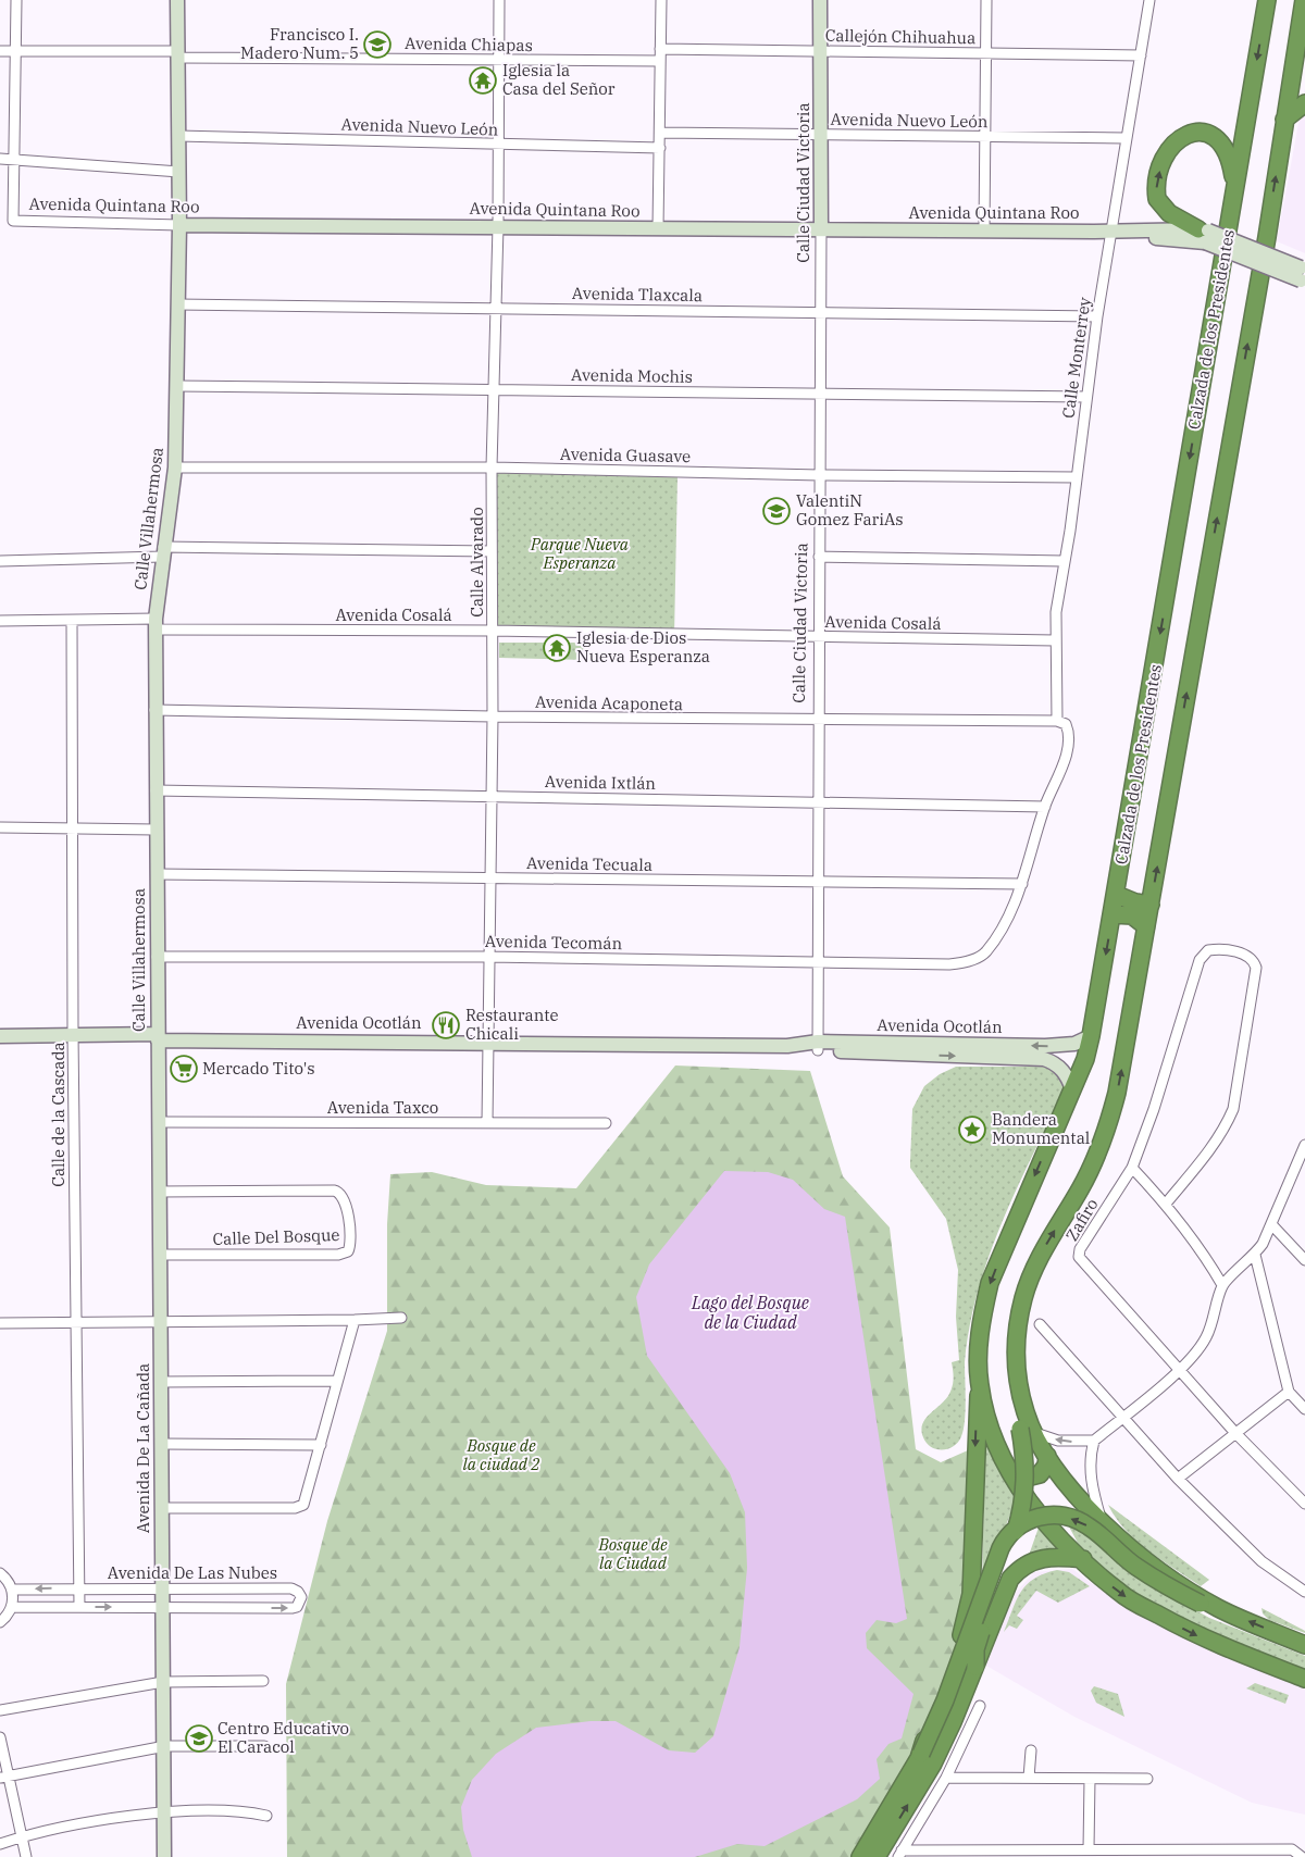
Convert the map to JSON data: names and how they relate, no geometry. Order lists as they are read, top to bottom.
{
  "streets": {
    "highway": ["Calzada de los Presidentes"],
    "main road": [
      "Calle Ciudad Victoria",
      "Avenida Quintana Roo",
      "Calle Villahermosa",
      "Avenida Ocotlán",
      "Avenida De La Cañada"
    ],
    "street": [
      "Callejón Chihuahua",
      "Avenida Chiapas",
      "Avenida Nuevo León",
      "Avenida Tlaxcala",
      "Calle Monterrey",
      "Avenida Mochis",
      "Avenida Guasave",
      "Calle Alvarado",
      "Avenida Cosalá",
      "Avenida Acaponeta",
      "Avenida Ixtlán",
      "Avenida Tecuala",
      "Avenida Tecomán",
      "Avenida Taxco",
      "Calle de la Cascada",
      "Zafiro",
      "Calle Del Bosque",
      "Avenida De Las Nubes"
    ]
  },
  "crossings": [
    ["Callejón Chihuahua", "Calle Ciudad Victoria"],
    ["Callejón Chihuahua", "Calle Monterrey"],
    ["Avenida Chiapas", "Calle Villahermosa"],
    ["Avenida Chiapas", "Calle Alvarado"],
    ["Avenida Nuevo León", "Calle Ciudad Victoria"],
    ["Avenida Nuevo León", "Calle Monterrey"],
    ["Avenida Nuevo León", "Calle Villahermosa"],
    ["Avenida Nuevo León", "Calle Alvarado"],
    ["Calle Ciudad Victoria", "Avenida Quintana Roo"],
    ["Calle Ciudad Victoria", "Avenida Tlaxcala"],
    ["Calle Ciudad Victoria", "Avenida Mochis"],
    ["Calle Ciudad Victoria", "Avenida Guasave"],
    ["Calle Ciudad Victoria", "Avenida Cosalá"],
    ["Calle Ciudad Victoria", "Avenida Acaponeta"],
    ["Calle Ciudad Victoria", "Avenida Ixtlán"],
    ["Calle Ciudad Victoria", "Avenida Tecuala"],
    ["Calle Ciudad Victoria", "Avenida Tecomán"],
    ["Calle Ciudad Victoria", "Avenida Ocotlán"],
    ["Avenida Quintana Roo", "Calle Monterrey"],
    ["Avenida Quintana Roo", "Calle Villahermosa"],
    ["Avenida Quintana Roo", "Calle Alvarado"],
    ["Avenida Tlaxcala", "Calle Monterrey"],
    ["Avenida Tlaxcala", "Calle Villahermosa"],
    ["Avenida Tlaxcala", "Calle Alvarado"],
    ["Calzada de los Presidentes", "Avenida Ocotlán"],
    ["Calle Monterrey", "Avenida Mochis"],
    ["Calle Monterrey", "Avenida Guasave"],
    ["Calle Monterrey", "Avenida Cosalá"],
    ["Calle Monterrey", "Avenida Acaponeta"],
    ["Calle Monterrey", "Avenida Ixtlán"],
    ["Calle Monterrey", "Avenida Tecuala"],
    ["Calle Monterrey", "Avenida Tecomán"],
    ["Avenida Mochis", "Calle Villahermosa"],
    ["Avenida Mochis", "Calle Alvarado"],
    ["Avenida Guasave", "Calle Villahermosa"],
    ["Avenida Guasave", "Calle Alvarado"],
    ["Calle Villahermosa", "Avenida Cosalá"],
    ["Calle Villahermosa", "Avenida Acaponeta"],
    ["Calle Villahermosa", "Avenida Ixtlán"],
    ["Calle Villahermosa", "Avenida Tecuala"],
    ["Calle Villahermosa", "Avenida Tecomán"],
    ["Calle Villahermosa", "Avenida Ocotlán"],
    ["Calle Villahermosa", "Avenida De La Cañada"],
    ["Calle Alvarado", "Avenida Cosalá"],
    ["Calle Alvarado", "Avenida Acaponeta"],
    ["Calle Alvarado", "Avenida Ixtlán"],
    ["Calle Alvarado", "Avenida Tecuala"],
    ["Calle Alvarado", "Avenida Tecomán"],
    ["Calle Alvarado", "Avenida Ocotlán"],
    ["Calle Alvarado", "Avenida Taxco"],
    ["Avenida Cosalá", "Calle de la Cascada"],
    ["Avenida Ocotlán", "Calle de la Cascada"],
    ["Avenida Ocotlán", "Avenida De La Cañada"],
    ["Avenida Taxco", "Avenida De La Cañada"],
    ["Calle de la Cascada", "Avenida De Las Nubes"],
    ["Calle Del Bosque", "Avenida De La Cañada"],
    ["Avenida De La Cañada", "Avenida De Las Nubes"]
  ],
  "water": ["Lago del Bosque de la Ciudad"],
  "parks": ["Parque Nueva Esperanza", "Bosque de la ciudad 2", "Bosque de la Ciudad"],
  "places": {
    "school or university": ["Francisco I. Madero Num. 5", "ValentiN Gomez FariAs", "Centro Educativo El Caracol"],
    "temple": ["Iglesia la Casa del Señor", "Iglesia de Dios Nueva Esperanza"],
    "restaurant": ["Restaurante Chicali"],
    "supermarket": ["Mercado Tito's"],
    "place": ["Bandera Monumental"]
  }
}
